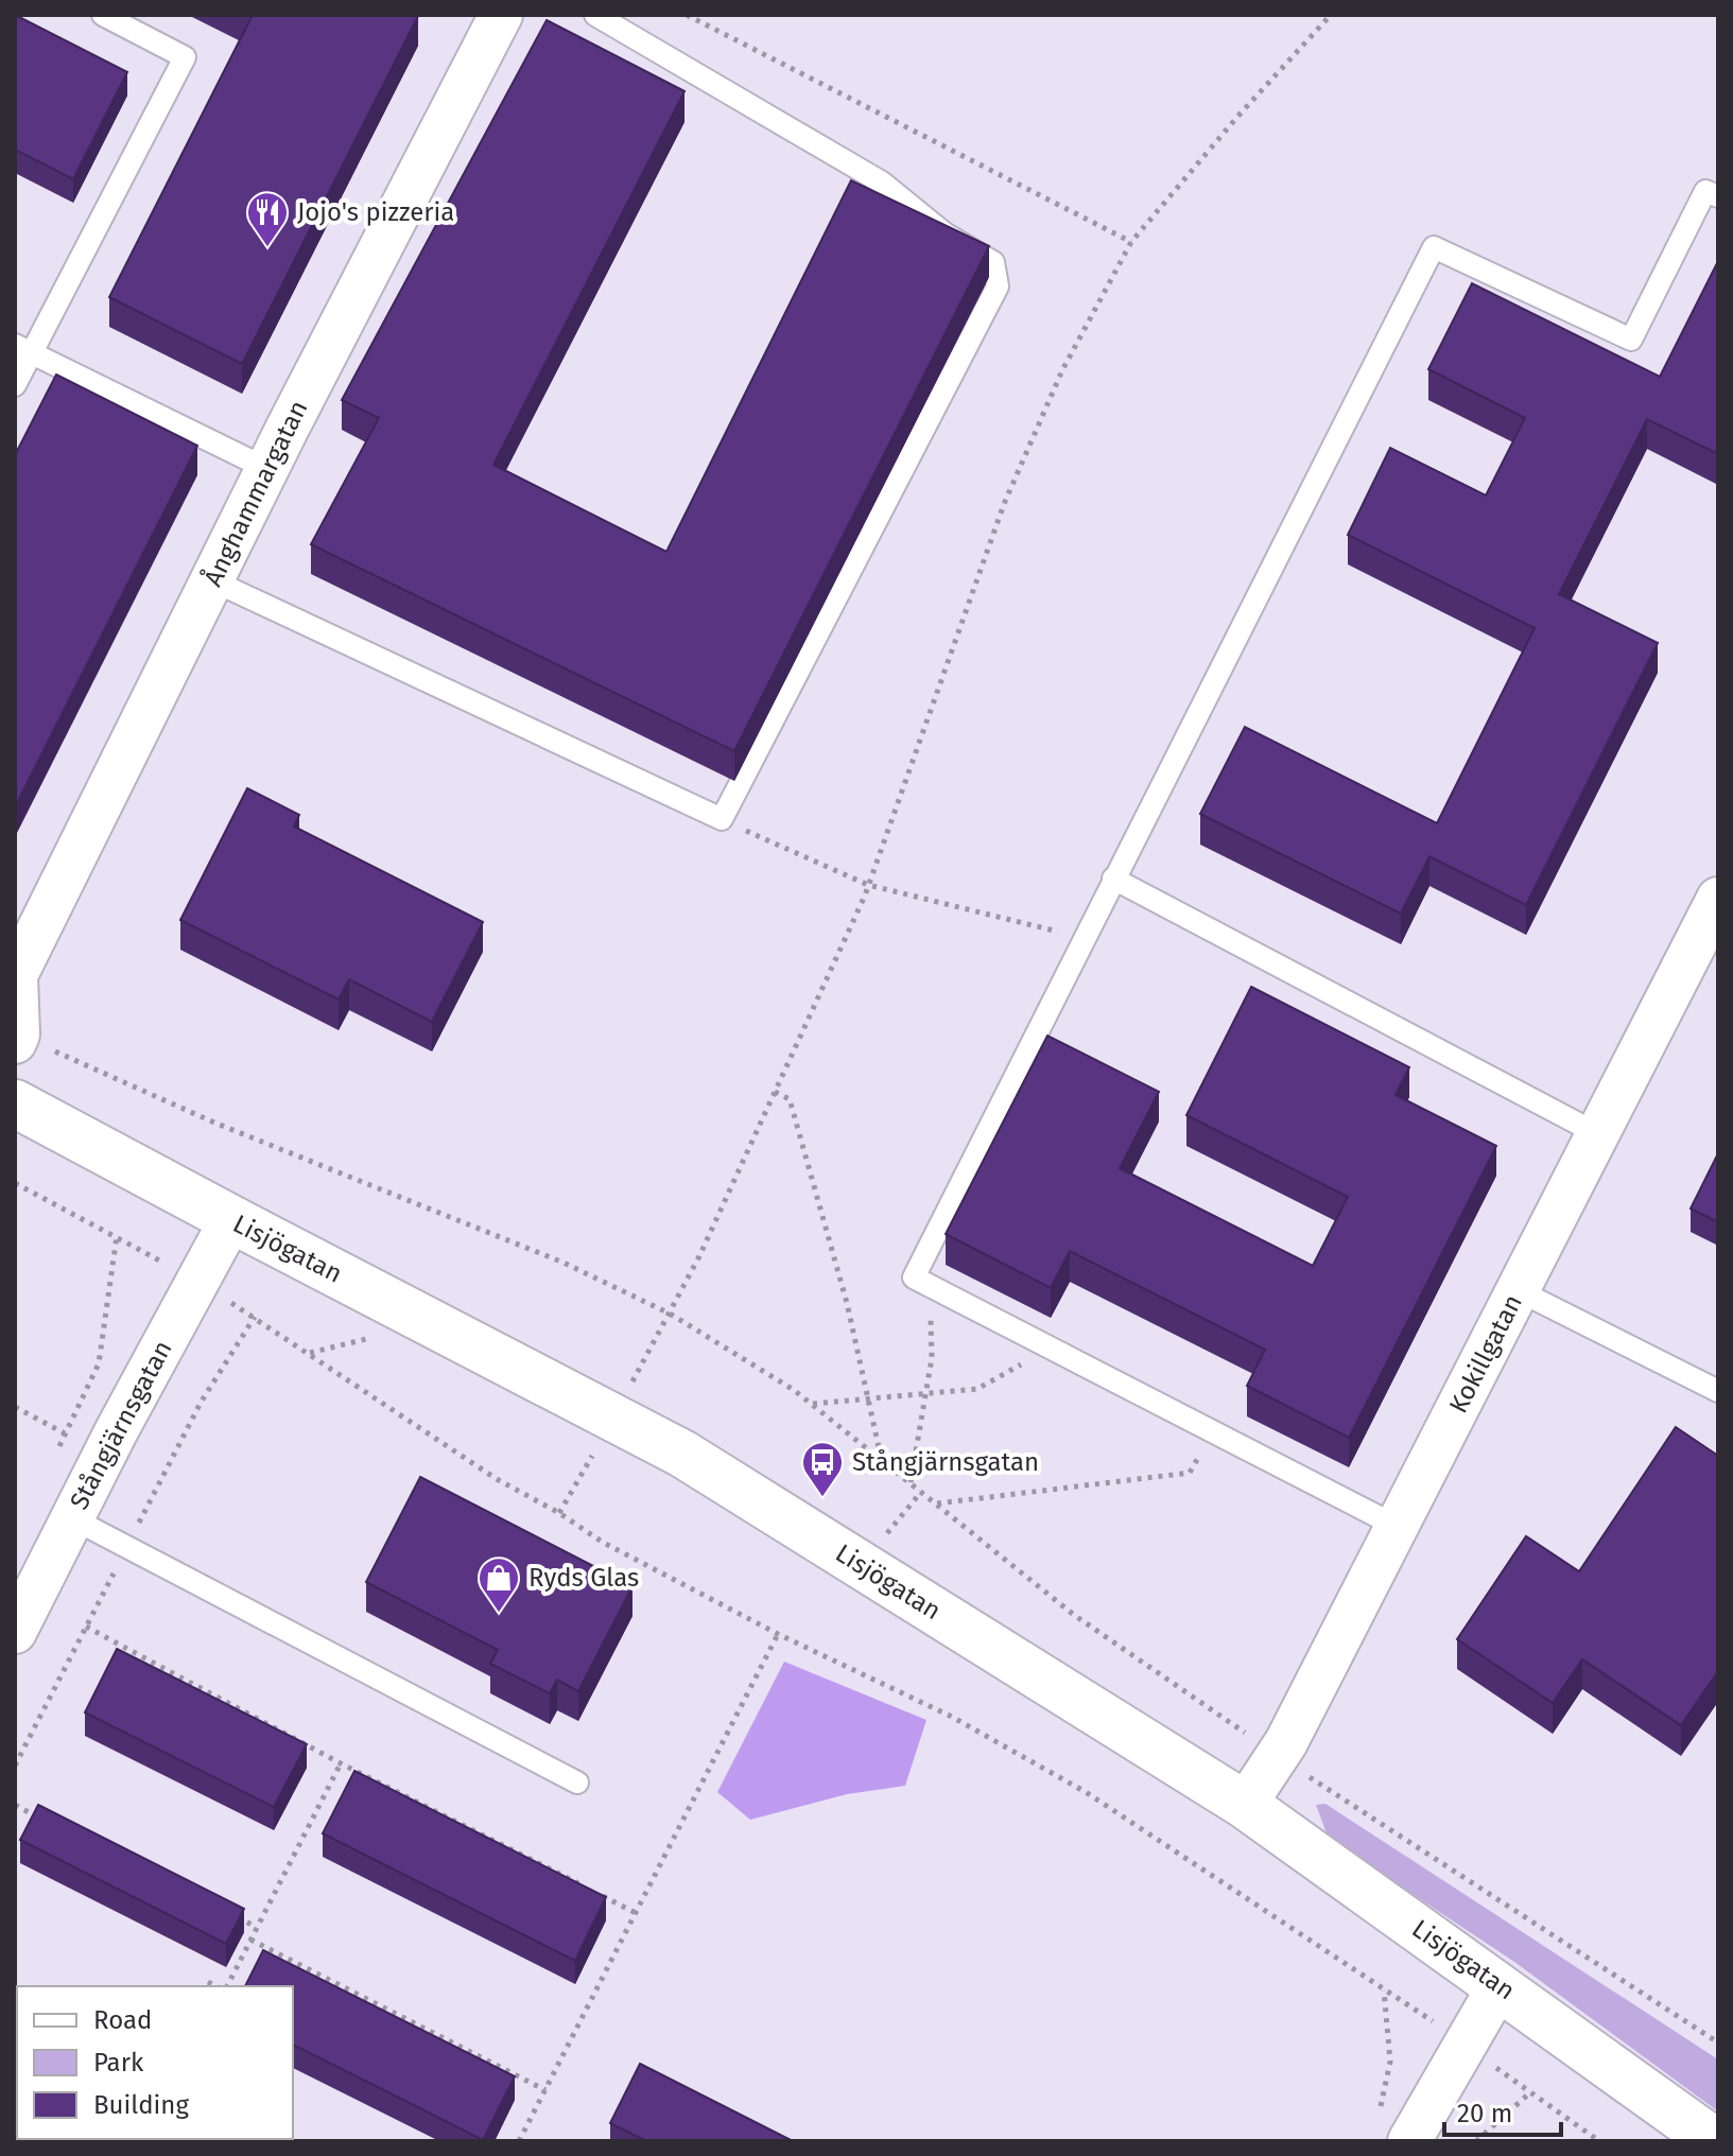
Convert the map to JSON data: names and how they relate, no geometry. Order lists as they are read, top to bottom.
{
  "streets": {
    "street": [
      "Ånghammargatan",
      "Lisjögatan",
      "Kokillgatan",
      "Stångjärnsgatan"
    ]
  },
  "crossings": [
    ["Lisjögatan", "Kokillgatan"],
    ["Lisjögatan", "Stångjärnsgatan"]
  ],
  "places": {
    "restaurant": ["Jojo's pizzeria"],
    "bus stop": ["Stångjärnsgatan"],
    "shop": ["Ryds Glas"]
  },
  "legend": ["Road", "Park", "Building"],
  "scale_bar": "20 m"
}
